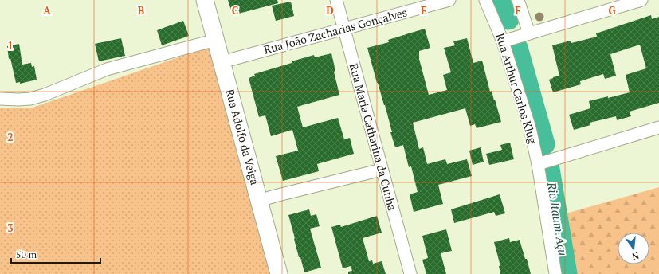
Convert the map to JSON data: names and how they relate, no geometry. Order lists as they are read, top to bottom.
{
  "streets": {
    "street": [
      "Rua João Zacharias Gonçalves",
      "Rua Arthur Carlos Klug",
      "Rua Adolfo da Veiga",
      "Rua Maria Catharina da Cunha"
    ]
  },
  "crossings": [
    ["Rua João Zacharias Gonçalves", "Rua Adolfo da Veiga"],
    ["Rua João Zacharias Gonçalves", "Rua Maria Catharina da Cunha"]
  ],
  "water": ["Rio Itaum-Açu"],
  "scale_bar": "50 m",
  "north": "bottom",
  "grid": {
    "columns": [
      "A",
      "B",
      "C",
      "D",
      "E",
      "F",
      "G"
    ],
    "rows": ["1", "2", "3"]
  }
}
